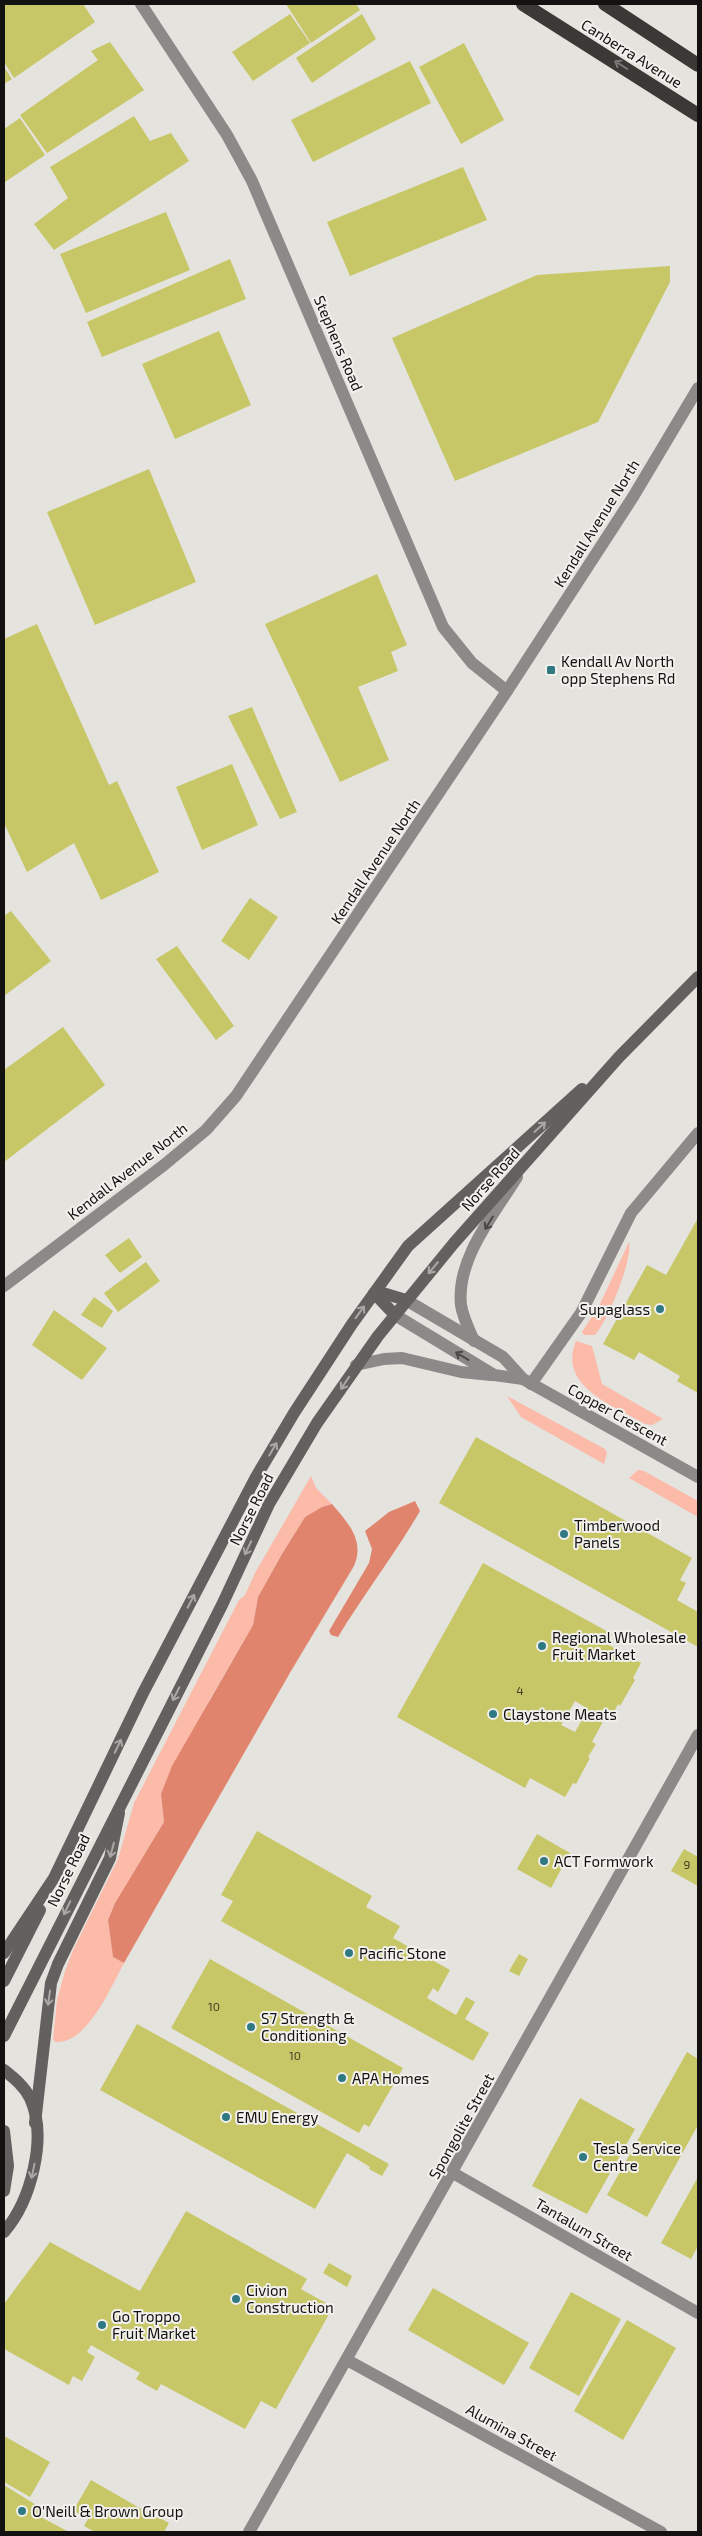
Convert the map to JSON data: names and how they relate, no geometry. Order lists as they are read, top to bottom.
{
  "streets": {
    "highway": ["Canberra Avenue"],
    "main road": ["Norse Road"],
    "street": [
      "Stephens Road",
      "Kendall Avenue North",
      "Copper Crescent",
      "Spongolite Street",
      "Tantalum Street",
      "Alumina Street"
    ]
  },
  "crossings": [
    ["Stephens Road", "Kendall Avenue North"],
    ["Norse Road", "Copper Crescent"],
    ["Spongolite Street", "Tantalum Street"],
    ["Spongolite Street", "Alumina Street"]
  ],
  "places": {
    "transit": ["Kendall Av North opp Stephens Rd"],
    "other": [
      "Supaglass",
      "Timberwood Panels",
      "Regional Wholesale Fruit Market",
      "Claystone Meats",
      "ACT Formwork",
      "Pacific Stone",
      "S7 Strength & Conditioning",
      "APA Homes",
      "EMU Energy",
      "Tesla Service Centre",
      "Civion Construction",
      "Go Troppo Fruit Market",
      "O'Neill & Brown Group"
    ]
  },
  "house_numbers": [
    "4",
    "9",
    "10",
    "10"
  ]
}
